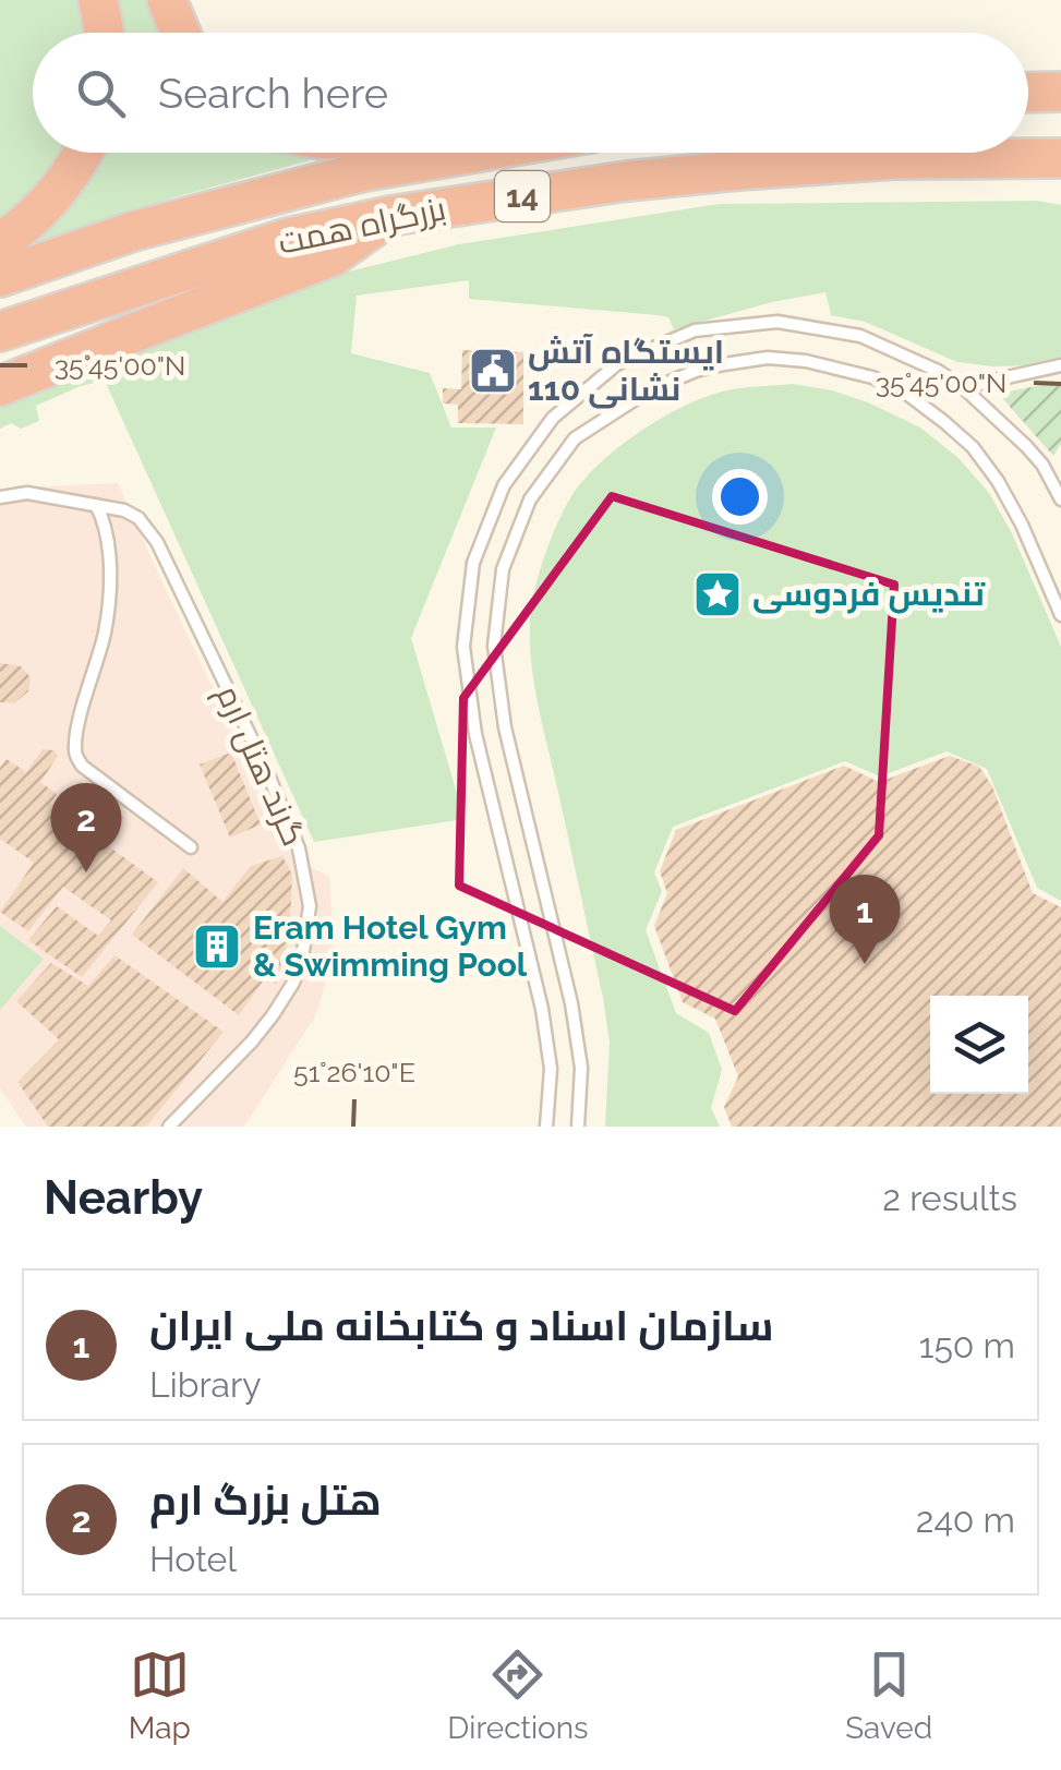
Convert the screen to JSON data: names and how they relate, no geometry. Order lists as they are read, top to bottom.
{
  "streets": {
    "highway": ["14", "بزرگراه همت"],
    "lane": ["گرند هتل ارم"]
  },
  "places": {
    "public building": ["ایستگاه آتش نشانی 110"],
    "place": ["تندیس فردوسی"],
    "building": ["Eram Hotel Gym & Swimming Pool"]
  },
  "page": {
    "search": "Search here",
    "pins": ["2", "1"],
    "heading": ["Nearby", "2 results"],
    "list": [
      {
        "mark": "1",
        "name": "سازمان اسناد و کتابخانه ملی ایران",
        "note": "Library",
        "value": "150 m"
      },
      {
        "mark": "2",
        "name": "هتل بزرگ ارم",
        "note": "Hotel",
        "value": "240 m"
      }
    ],
    "nav": ["Map", "Directions", "Saved"]
  },
  "coordinates": ["35°45'00\"N", "51°26'10\"E"]
}
